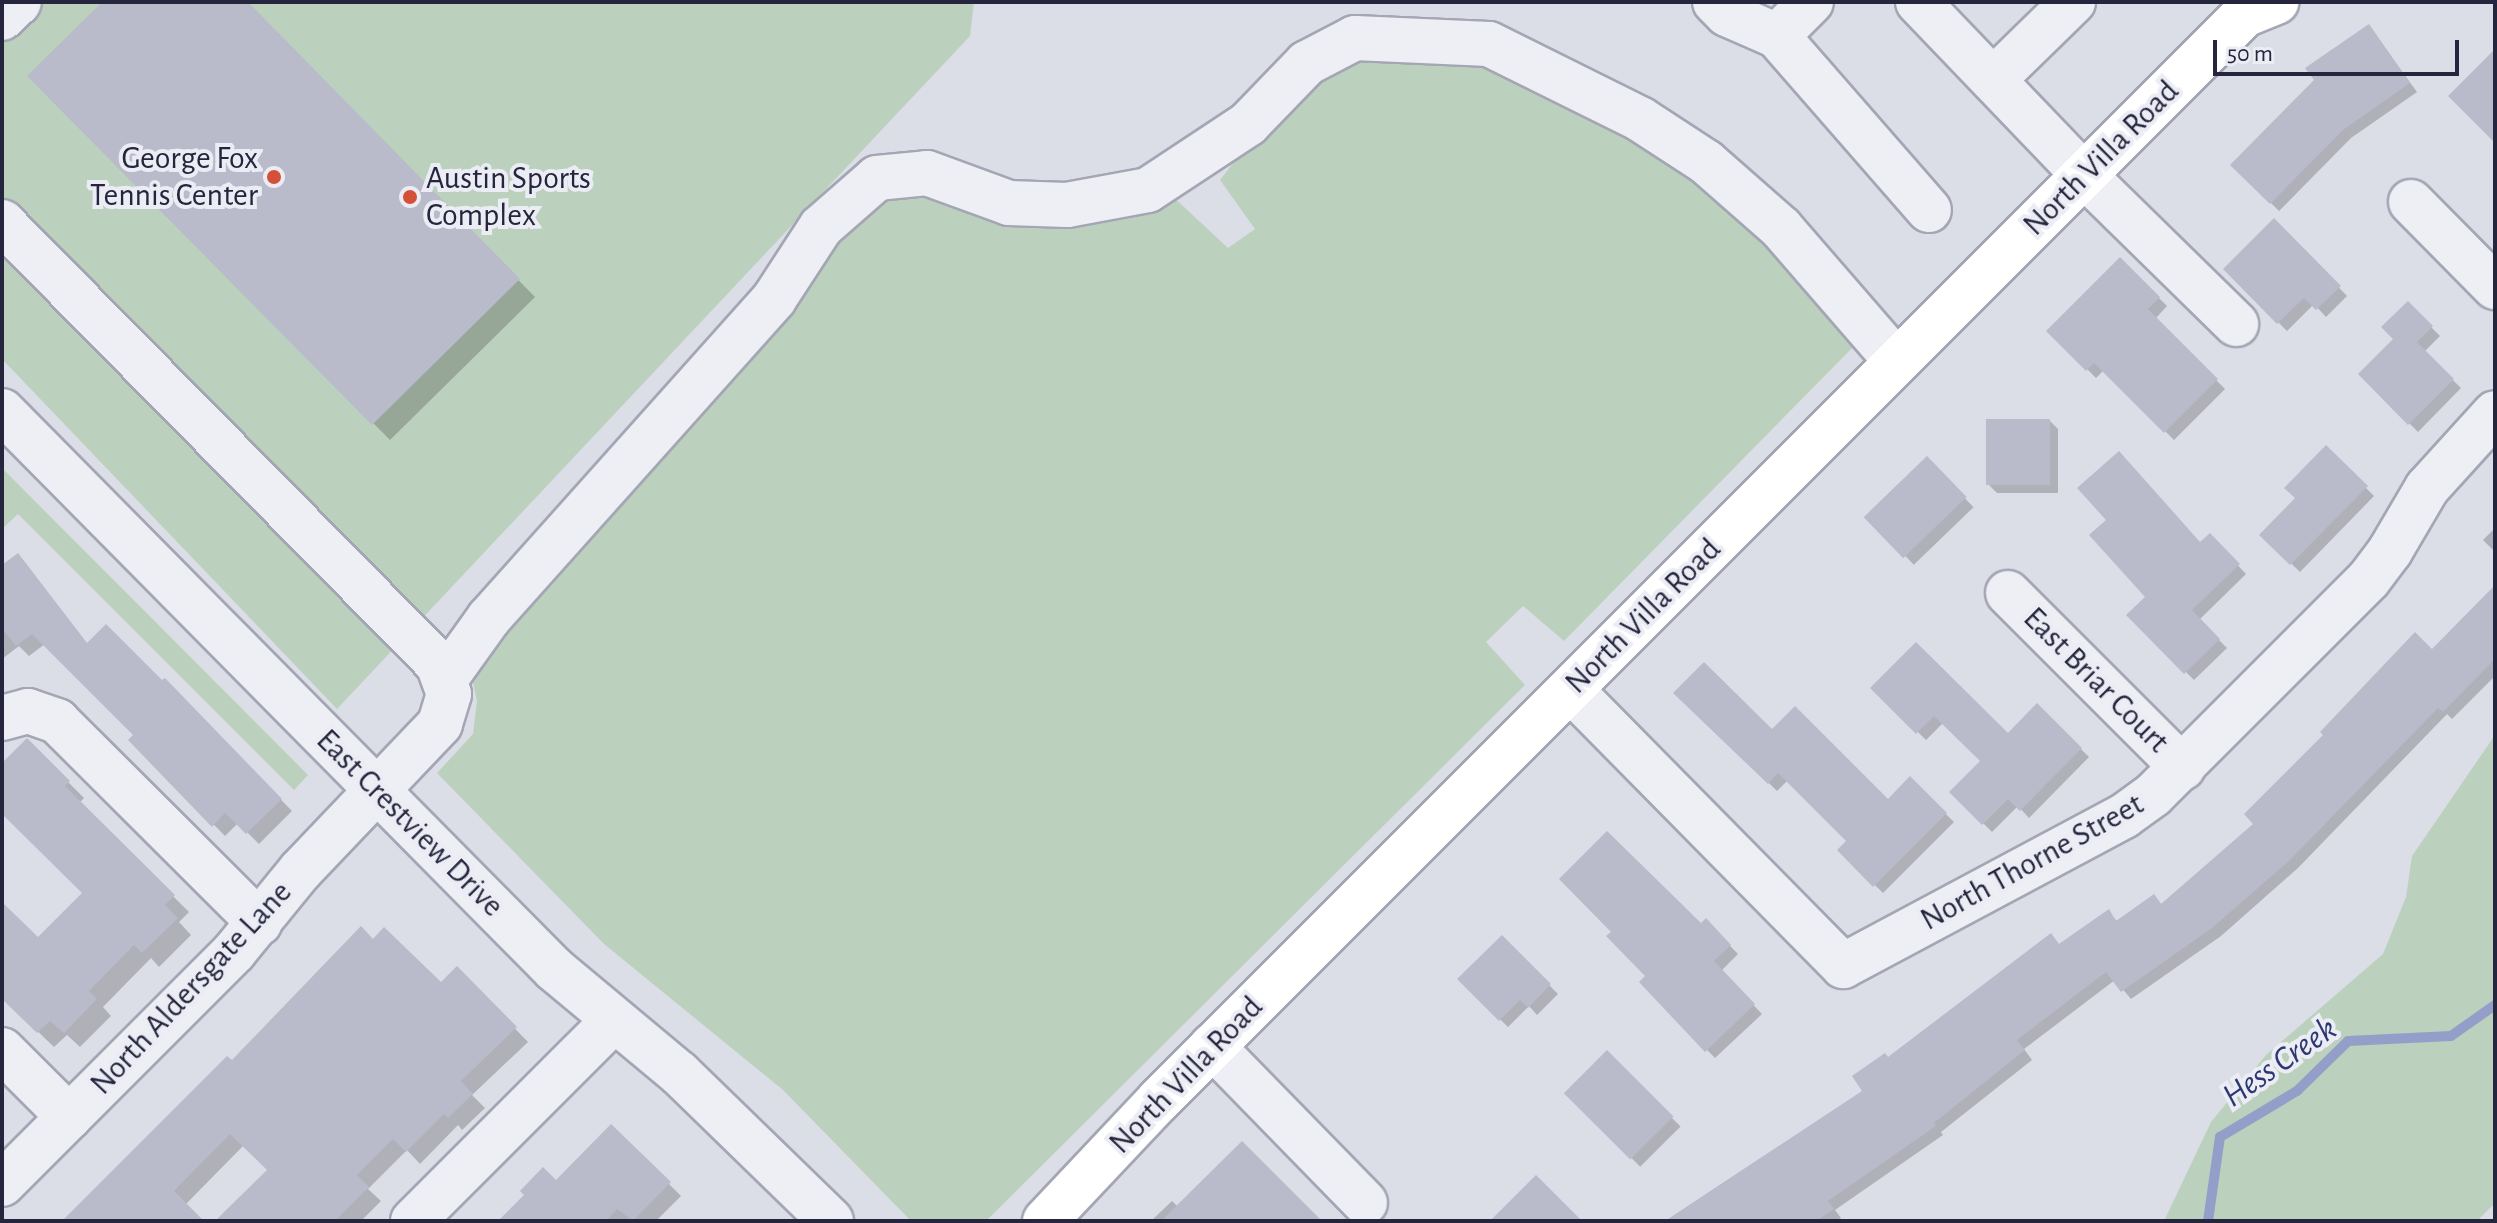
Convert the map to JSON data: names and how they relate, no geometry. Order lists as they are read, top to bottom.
{
  "streets": {
    "main road": ["North Villa Road"],
    "street": [
      "East Briar Court",
      "East Crestview Drive",
      "North Thorne Street",
      "North Aldersgate Lane"
    ]
  },
  "crossings": [
    ["North Villa Road", "North Thorne Street"],
    ["East Briar Court", "North Thorne Street"],
    ["East Crestview Drive", "North Aldersgate Lane"]
  ],
  "water": ["Hess Creek"],
  "places": ["George Fox Tennis Center", "Austin Sports Complex"],
  "scale_bar": "50 m"
}
